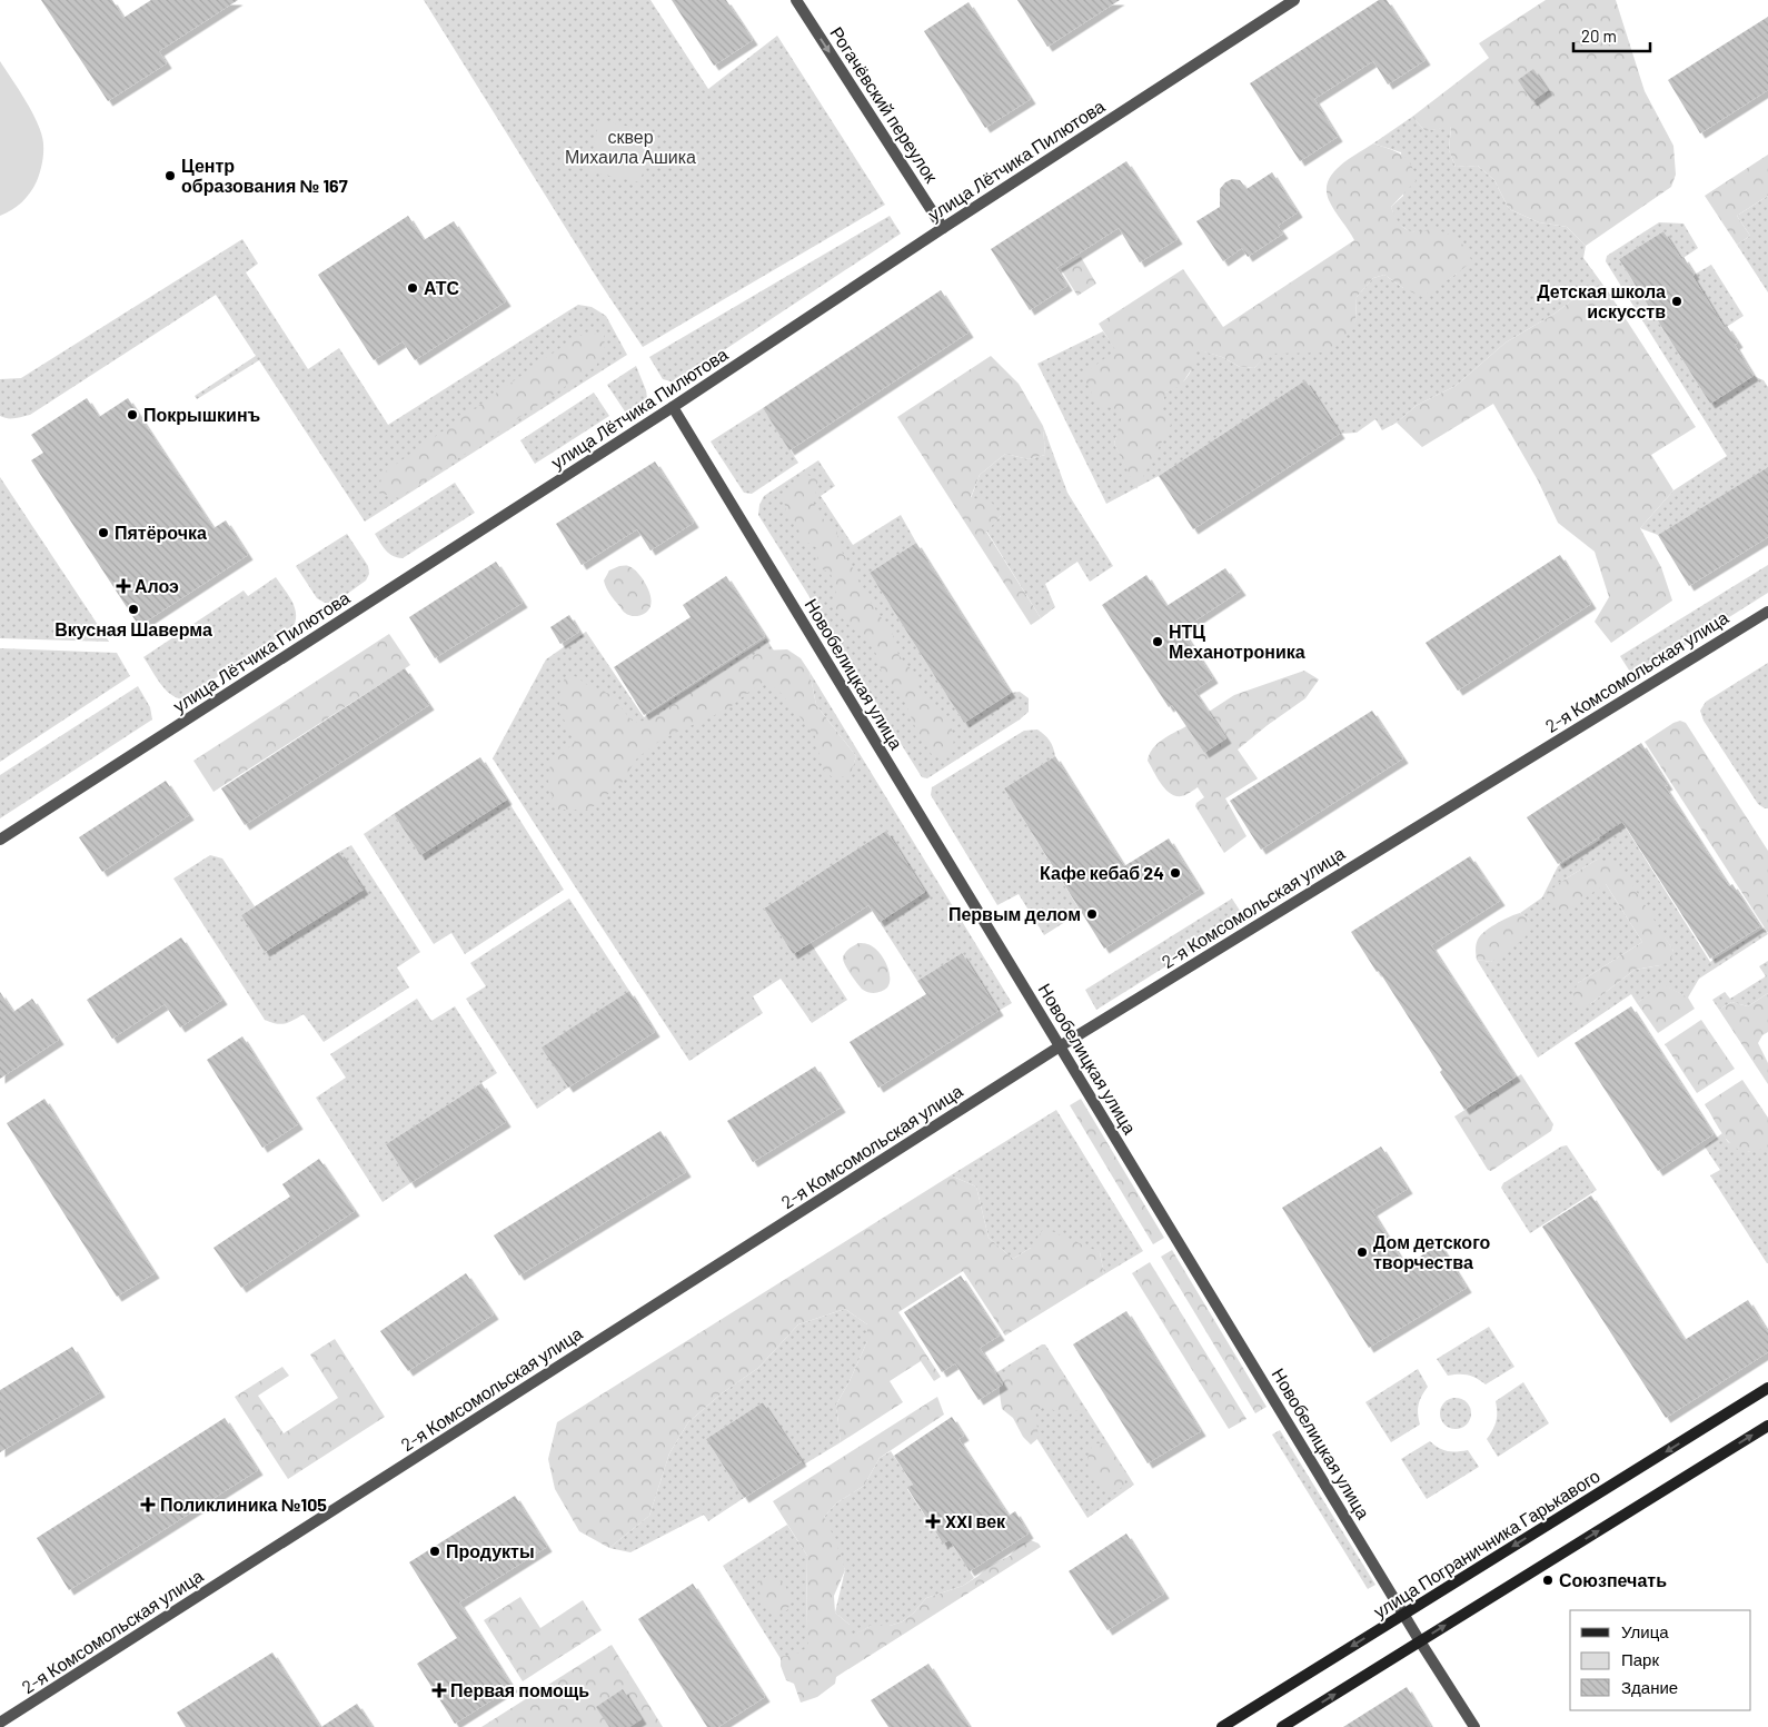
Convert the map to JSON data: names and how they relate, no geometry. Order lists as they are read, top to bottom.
{
  "streets": {
    "street": [
      "Рогачёвский переулок",
      "улица Лётчика Пилютова",
      "2-я Комсомольская улица",
      "Новобелицкая улица",
      "улица Пограничника Гарькавого"
    ]
  },
  "crossings": [
    ["Рогачёвский переулок", "улица Лётчика Пилютова"],
    ["улица Лётчика Пилютова", "Новобелицкая улица"],
    ["2-я Комсомольская улица", "Новобелицкая улица"],
    ["Новобелицкая улица", "улица Пограничника Гарькавого"]
  ],
  "one_way": ["Рогачёвский переулок"],
  "parks": ["сквер Михаила Ашика"],
  "places": {
    "other": [
      "Центр образования № 167",
      "АТС",
      "Детская школа искусств",
      "Покрышкинъ",
      "Пятёрочка",
      "Вкусная Шаверма",
      "НТЦ Механотроника",
      "Кафе кебаб 24",
      "Первым делом",
      "Дом детского творчества",
      "Продукты",
      "Союзпечать"
    ],
    "health": [
      "Алоэ",
      "Поликлиника №105",
      "XXI век",
      "Первая помощь"
    ]
  },
  "legend": ["Улица", "Парк", "Здание"],
  "scale_bar": "20 m"
}
